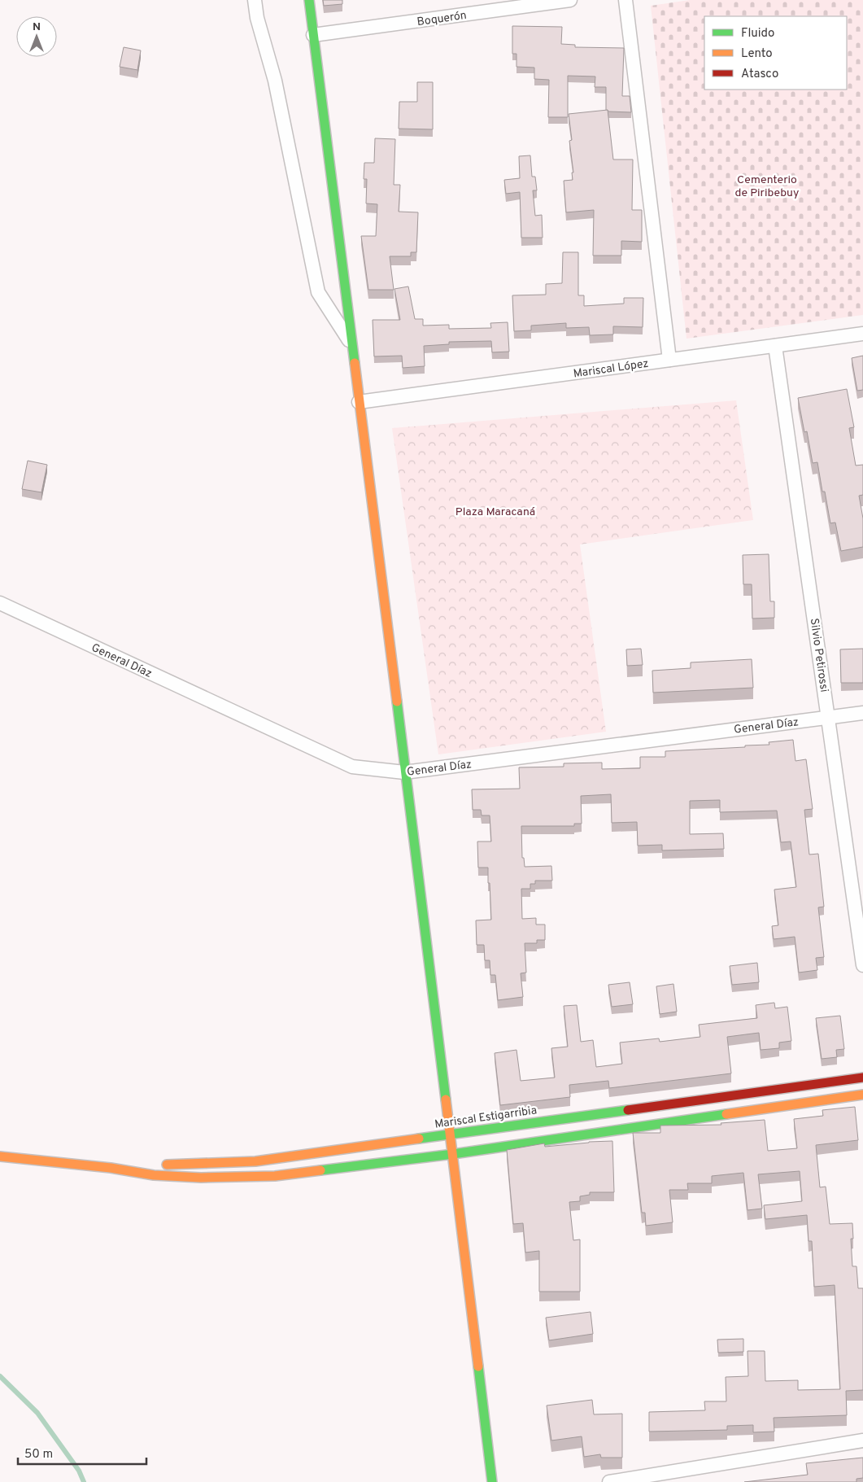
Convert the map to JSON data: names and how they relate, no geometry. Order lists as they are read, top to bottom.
{
  "streets": {
    "street": [
      "Boquerón",
      "Mariscal López",
      "Silvio Petirossi",
      "General Díaz",
      "Mariscal Estigarribia"
    ]
  },
  "crossings": [
    ["Mariscal López", "Silvio Petirossi"],
    ["Silvio Petirossi", "General Díaz"]
  ],
  "parks": ["Cementerio de Piribebuy", "Plaza Maracaná"],
  "legend": ["Fluido", "Lento", "Atasco"],
  "scale_bar": "50 m",
  "north": "top"
}
